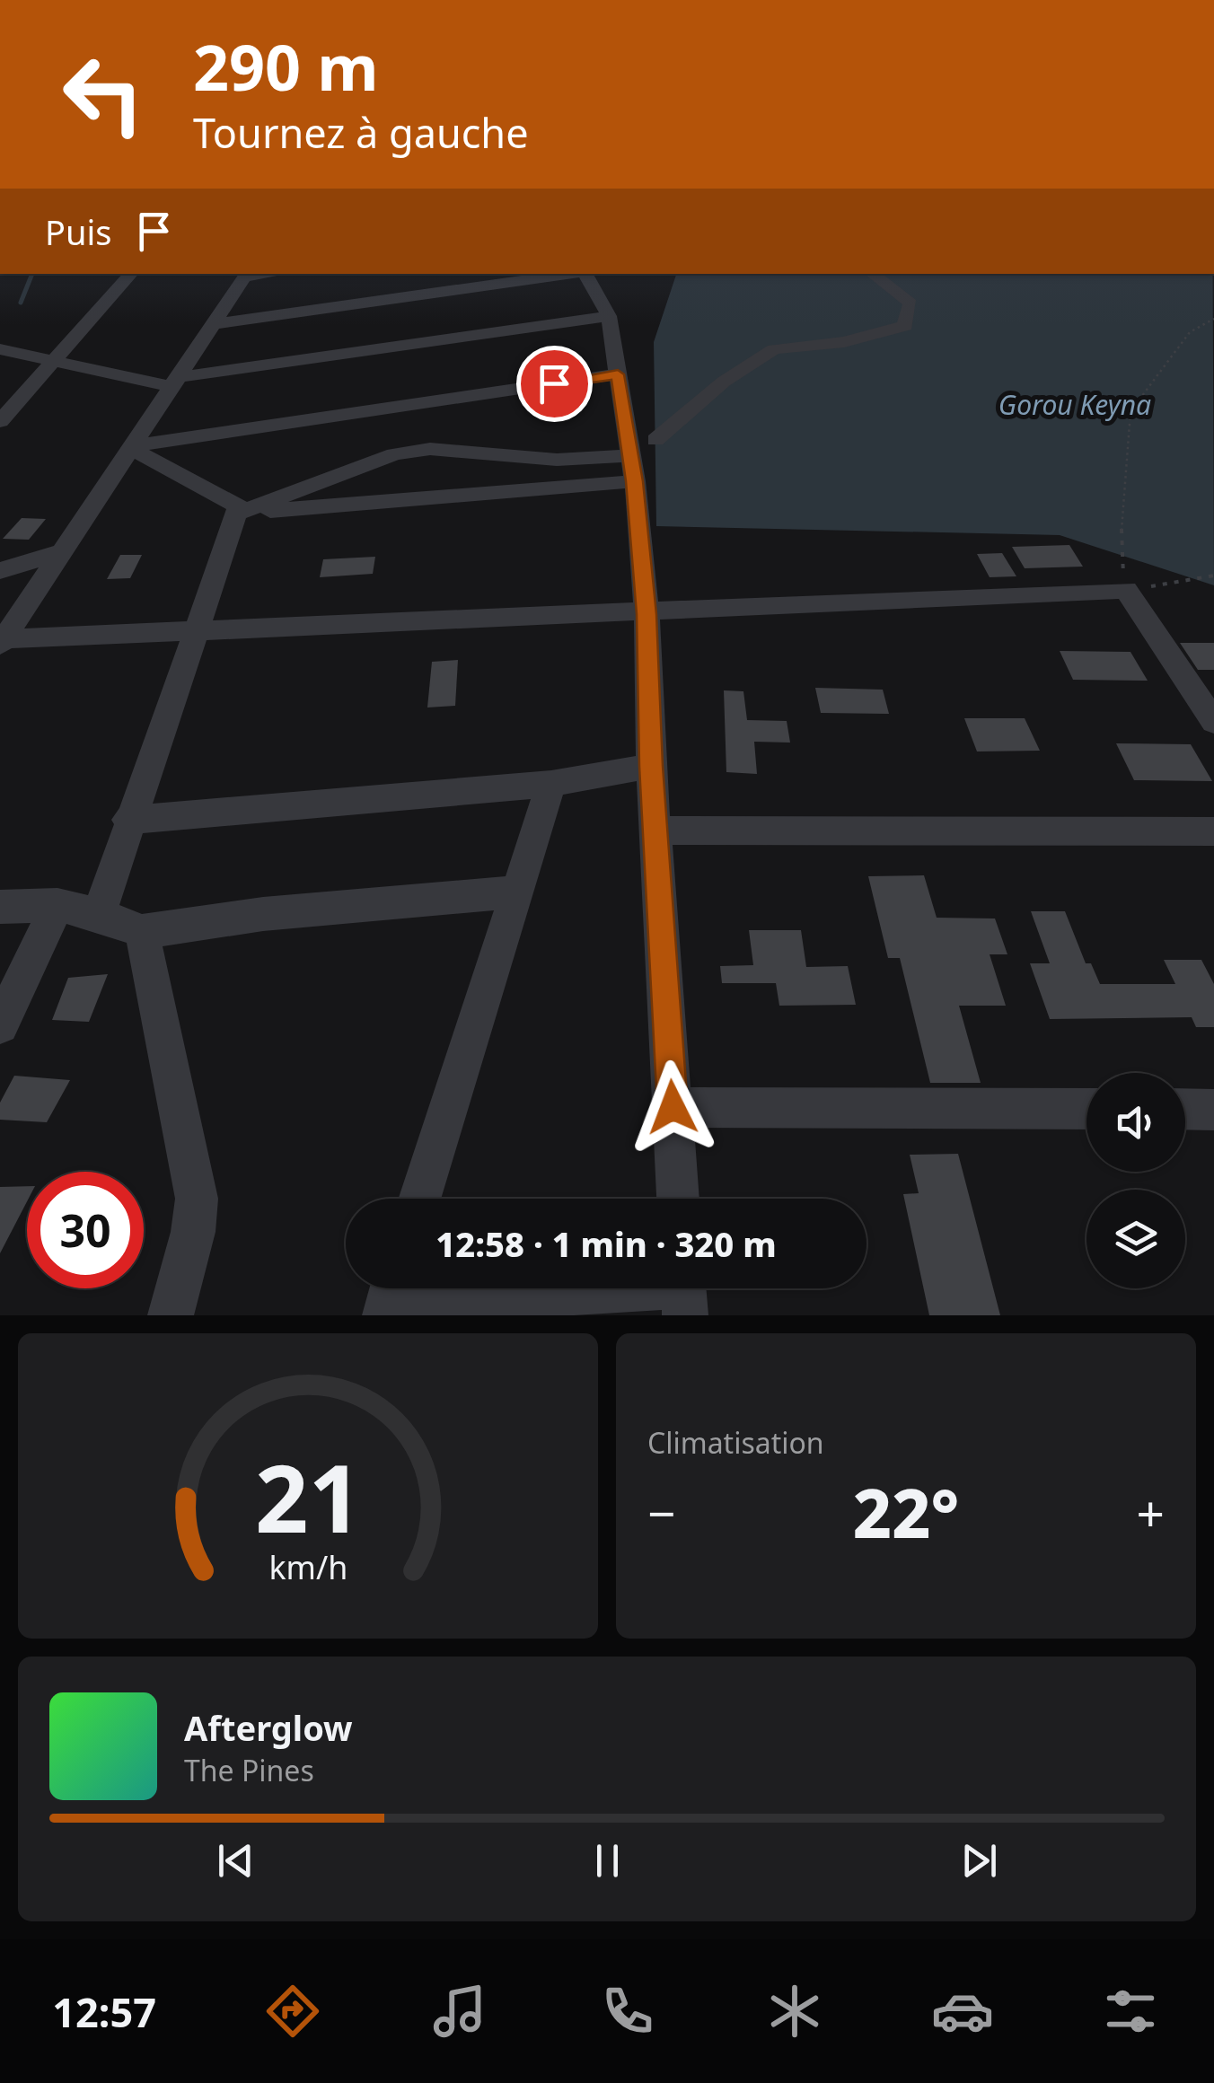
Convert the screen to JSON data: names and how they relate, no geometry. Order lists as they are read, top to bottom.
{
  "water": ["Gorou Keyna"],
  "page": {
    "turn": ["290 m", "Tournez à gauche"],
    "then": "Puis",
    "limit": "30",
    "trip": "12:58 · 1 min · 320 m",
    "tile": "Climatisation",
    "heat": ["−", "22°", "+"],
    "song": ["Afterglow", "The Pines"],
    "tabs": "12:57",
    "gauge": ["21", "km/h"]
  }
}
